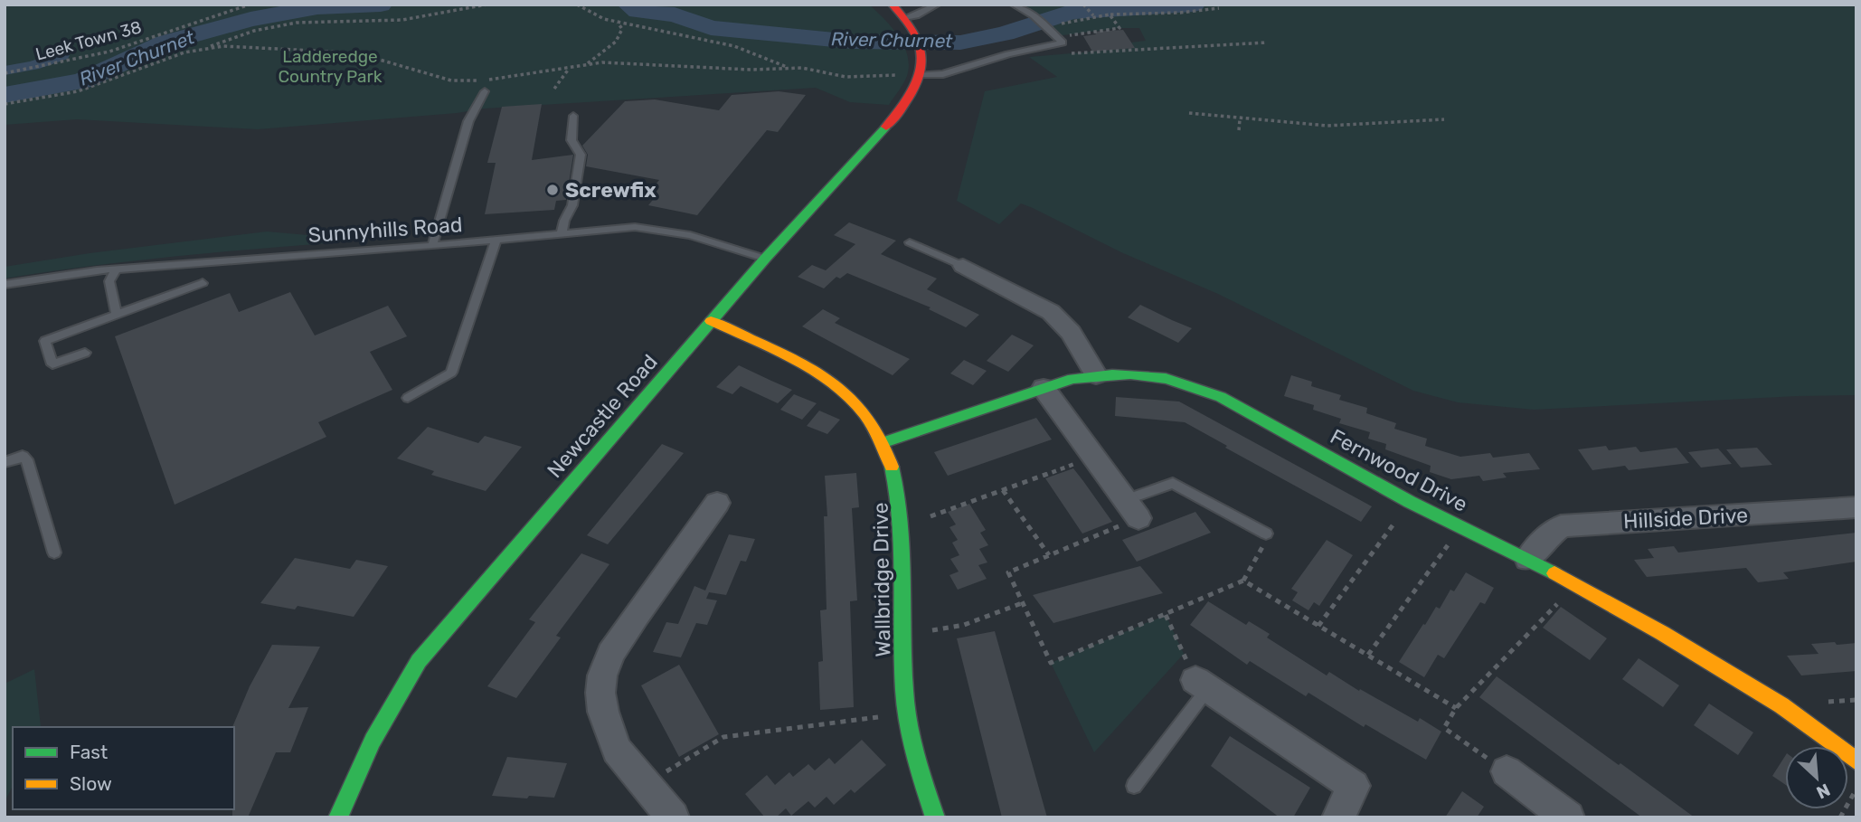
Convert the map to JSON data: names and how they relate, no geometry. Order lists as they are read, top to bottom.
{
  "streets": {
    "main road": ["Newcastle Road", "Fernwood Drive", "Wallbridge Drive"],
    "street": ["Hillside Drive"],
    "lane": ["Sunnyhills Road"],
    "path": ["Leek Town 38"]
  },
  "crossings": [
    ["Sunnyhills Road", "Newcastle Road"],
    ["Newcastle Road", "Wallbridge Drive"],
    ["Fernwood Drive", "Hillside Drive"],
    ["Fernwood Drive", "Wallbridge Drive"]
  ],
  "water": ["River Churnet"],
  "parks": ["Ladderedge Country Park"],
  "places": ["Screwfix"],
  "legend": ["Fast", "Slow"],
  "north": "bottom right"
}
